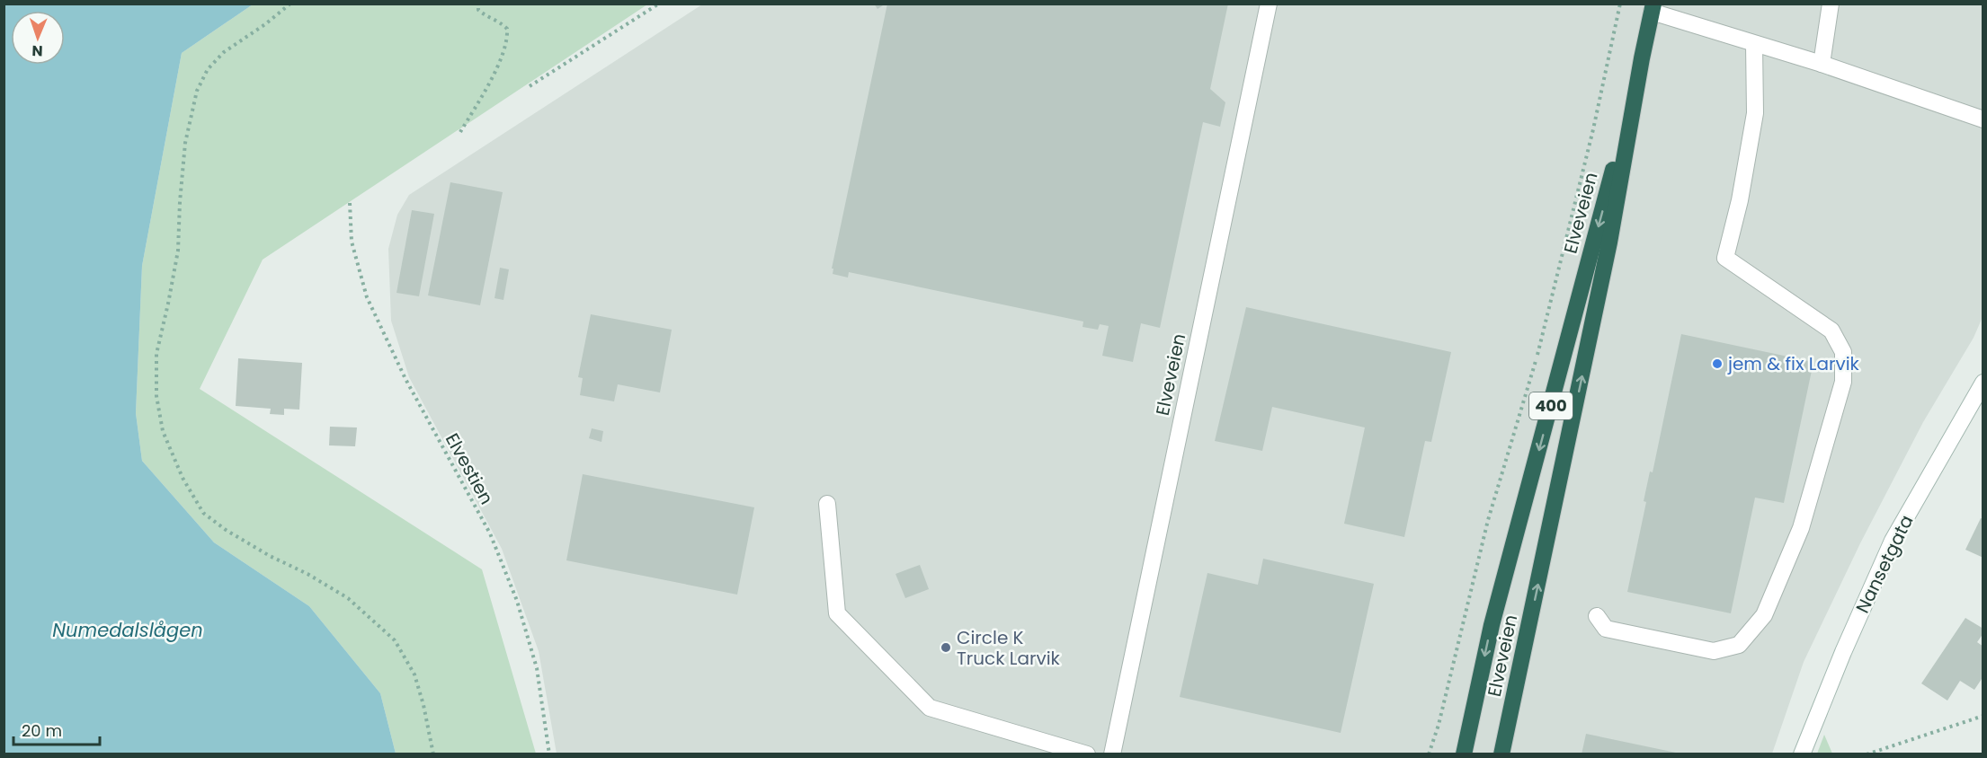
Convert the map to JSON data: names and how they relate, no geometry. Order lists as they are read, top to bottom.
{
  "streets": {
    "highway": ["Elveveien", "400"],
    "street": ["Nansetgata"],
    "path": ["Elvestien"]
  },
  "water": ["Numedalslågen"],
  "places": ["jem & fix Larvik", "Circle K Truck Larvik"],
  "scale_bar": "20 m",
  "north": "bottom"
}
